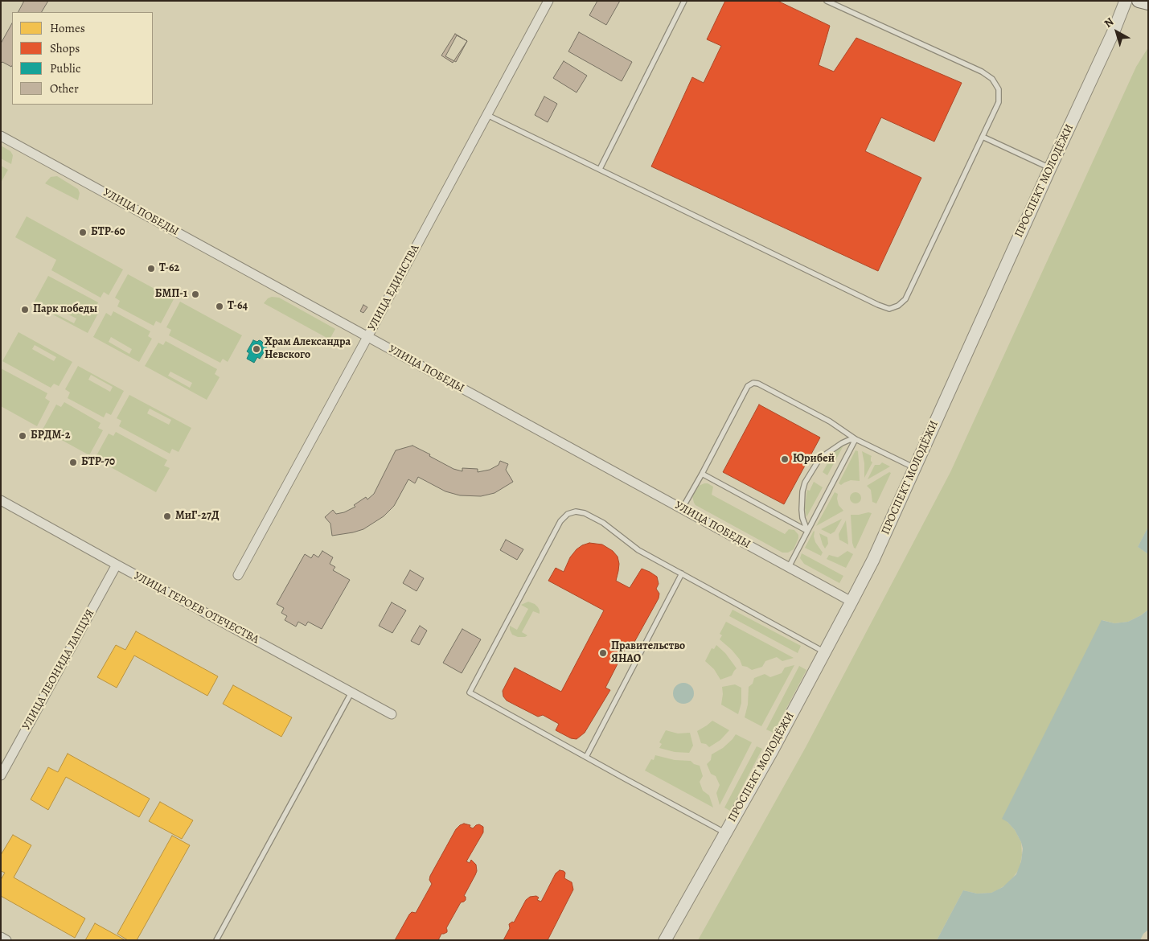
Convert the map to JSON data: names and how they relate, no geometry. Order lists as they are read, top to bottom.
{
  "streets": {
    "street": [
      "ПРОСПЕКТ МОЛОДЁЖИ",
      "УЛИЦА ПОБЕДЫ",
      "УЛИЦА ЕДИНСТВА",
      "УЛИЦА ГЕРОЕВ ОТЕЧЕСТВА",
      "УЛИЦА ЛЕОНИДА ЛАПЦУЯ"
    ]
  },
  "crossings": [
    ["ПРОСПЕКТ МОЛОДЁЖИ", "УЛИЦА ПОБЕДЫ"],
    ["УЛИЦА ПОБЕДЫ", "УЛИЦА ЕДИНСТВА"],
    ["УЛИЦА ГЕРОЕВ ОТЕЧЕСТВА", "УЛИЦА ЛЕОНИДА ЛАПЦУЯ"]
  ],
  "places": [
    "БТР-60",
    "Т-62",
    "БМП-1",
    "Т-64",
    "Парк победы",
    "Храм Александра Невского",
    "БРДМ-2",
    "Юрибей",
    "БТР-70",
    "МиГ-27Д",
    "Правительство ЯНАО"
  ],
  "legend": [
    "Homes",
    "Shops",
    "Public",
    "Other"
  ],
  "north": "top left"
}
